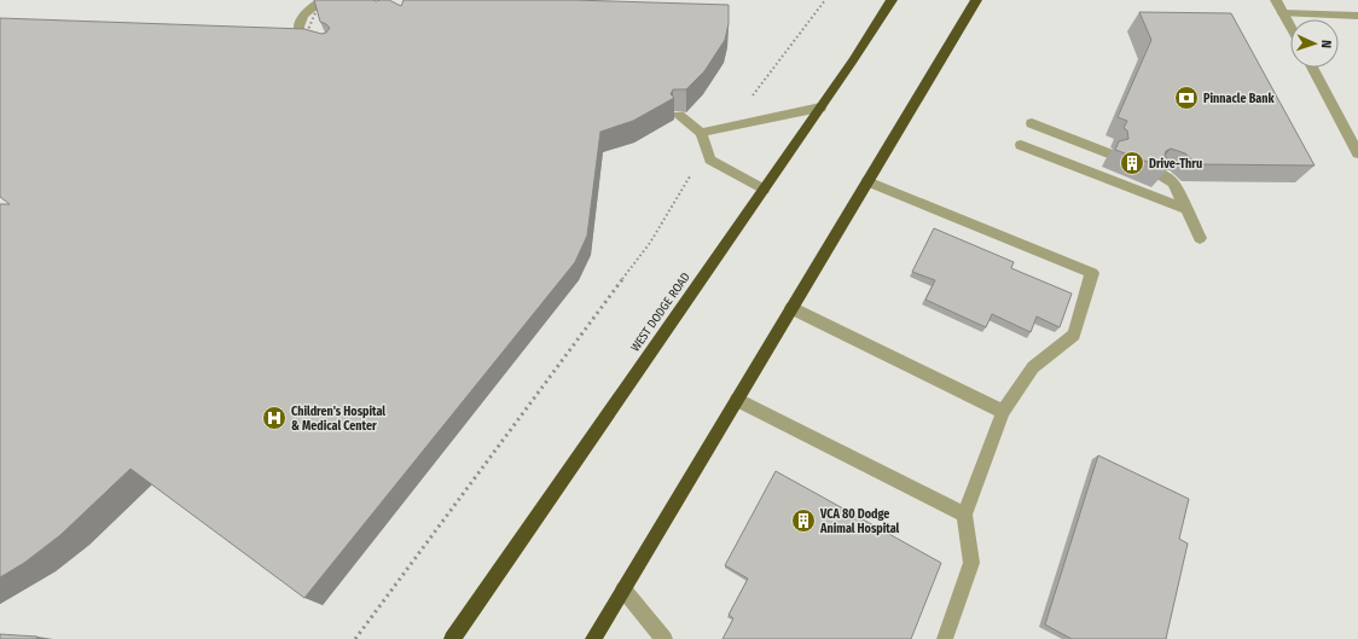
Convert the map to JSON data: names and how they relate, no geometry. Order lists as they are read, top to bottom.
{
  "streets": {
    "highway": ["WEST DODGE ROAD"]
  },
  "places": {
    "bank": ["Pinnacle Bank"],
    "building": ["Drive-Thru", "VCA 80 Dodge Animal Hospital"],
    "hospital": ["Children's Hospital & Medical Center"]
  },
  "north": "right"
}
